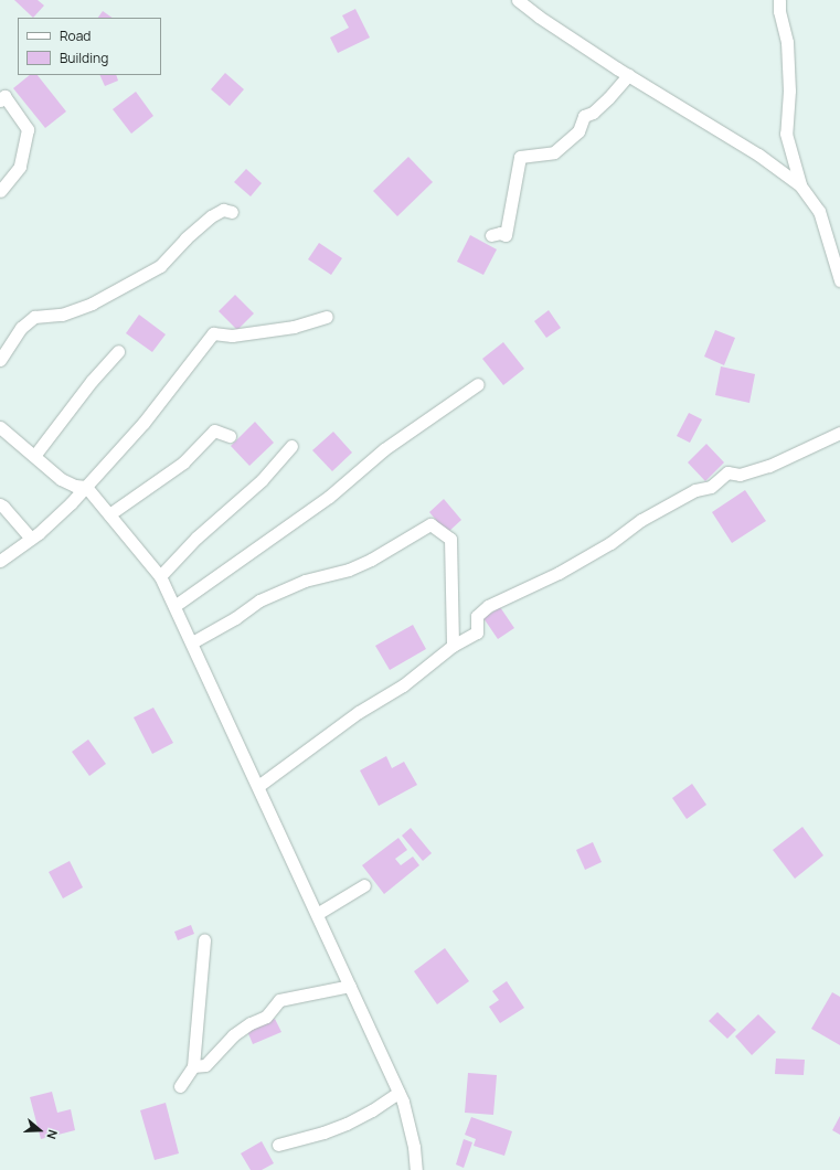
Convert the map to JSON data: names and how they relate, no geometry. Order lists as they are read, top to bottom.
{
  "legend": ["Road", "Building"],
  "north": "right"
}
